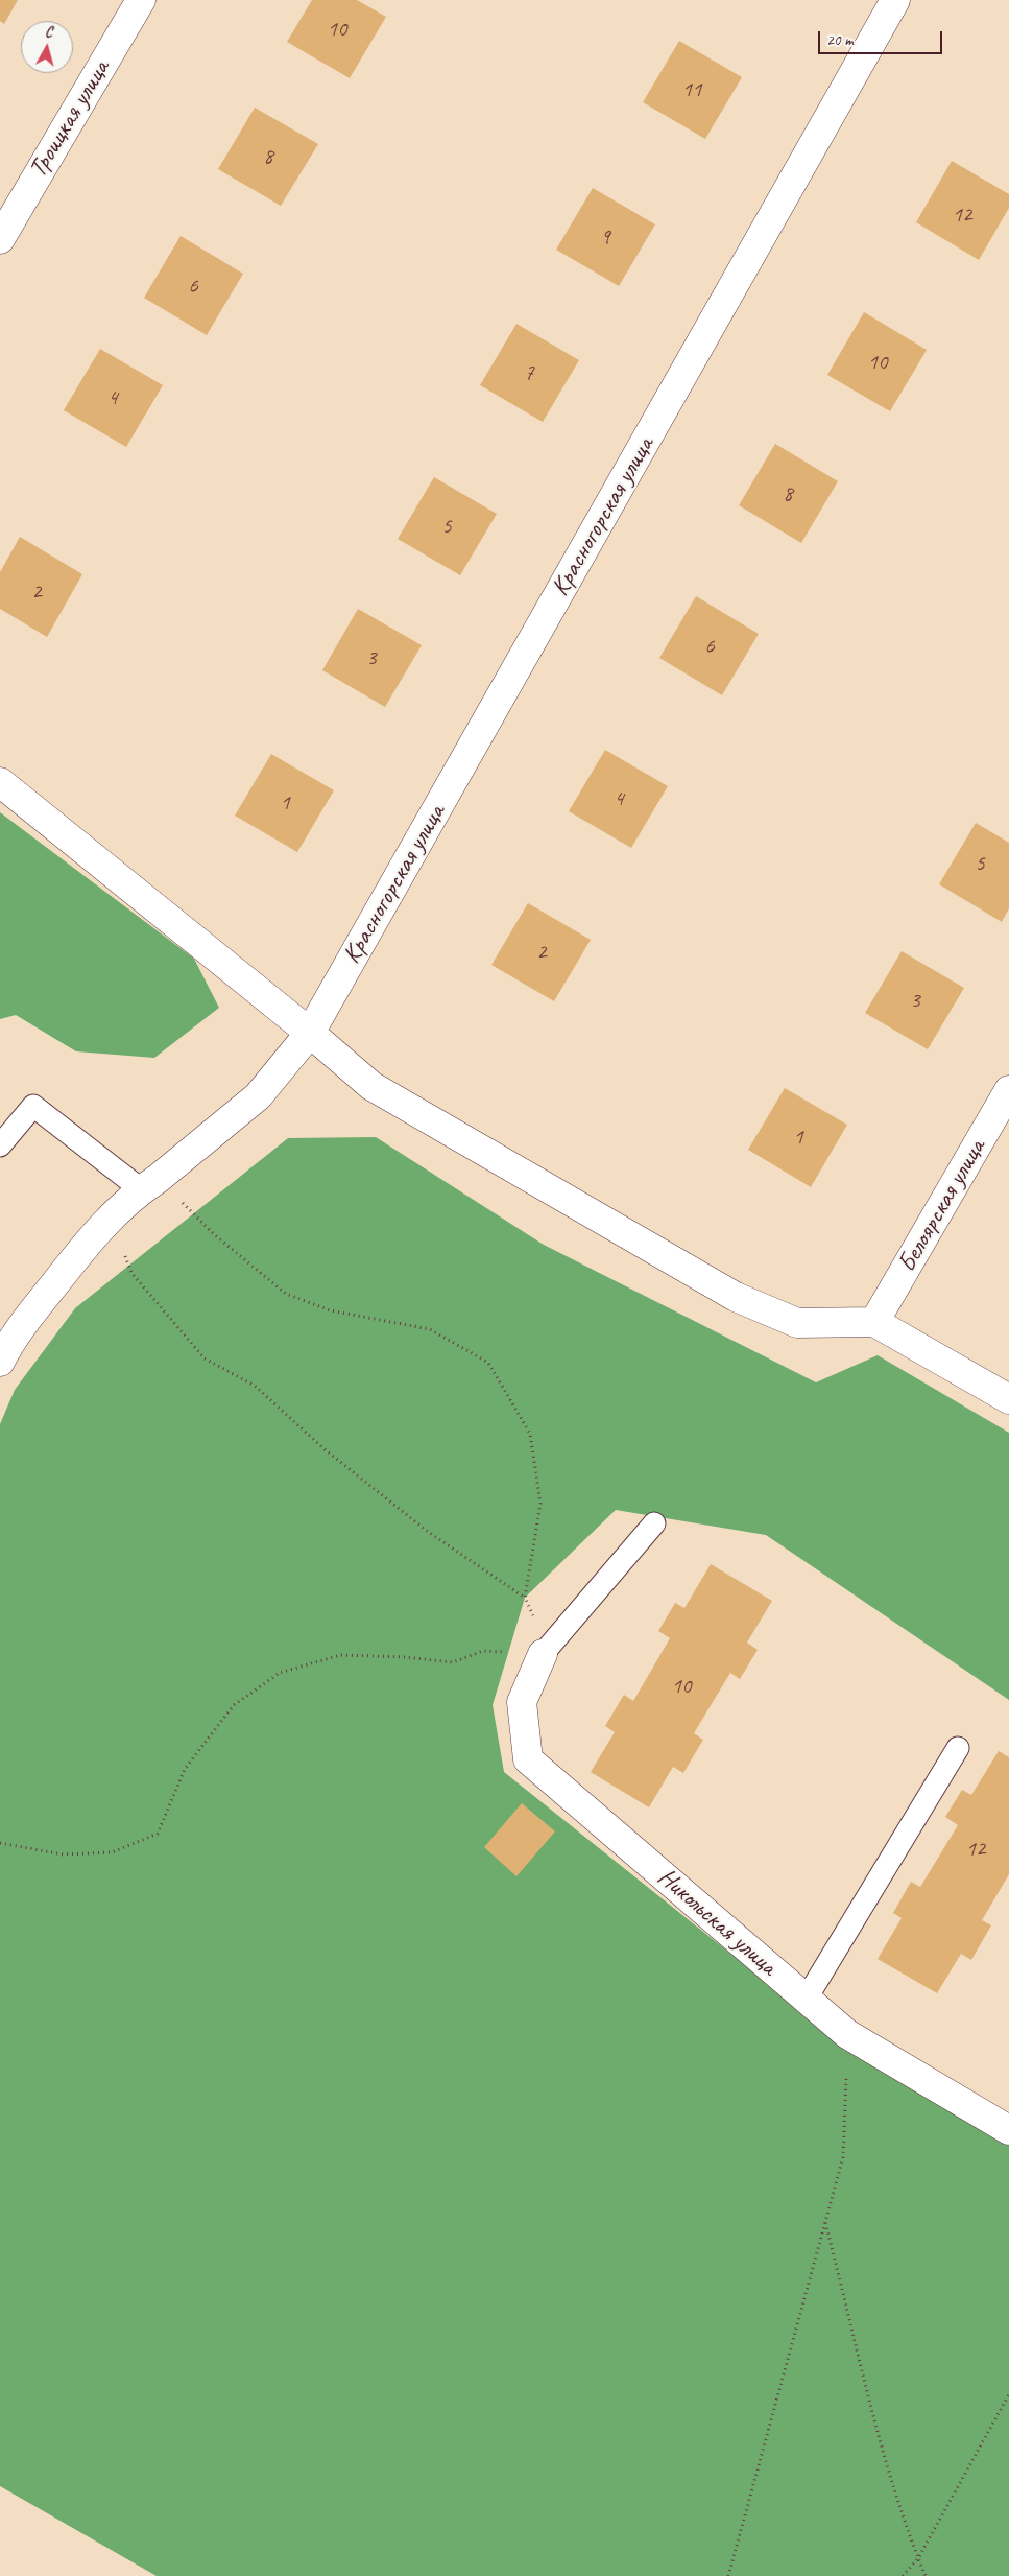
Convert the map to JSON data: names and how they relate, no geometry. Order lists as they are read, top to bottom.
{
  "streets": {
    "street": [
      "Троицкая улица",
      "Красногорская улица",
      "Белоярская улица",
      "Никольская улица"
    ]
  },
  "house_numbers": [
    "10",
    "11",
    "8",
    "12",
    "9",
    "6",
    "10",
    "7",
    "4",
    "8",
    "5",
    "2",
    "6",
    "3",
    "4",
    "1",
    "5",
    "2",
    "3",
    "1",
    "10",
    "12"
  ],
  "scale_bar": "20 m",
  "north": "top"
}
